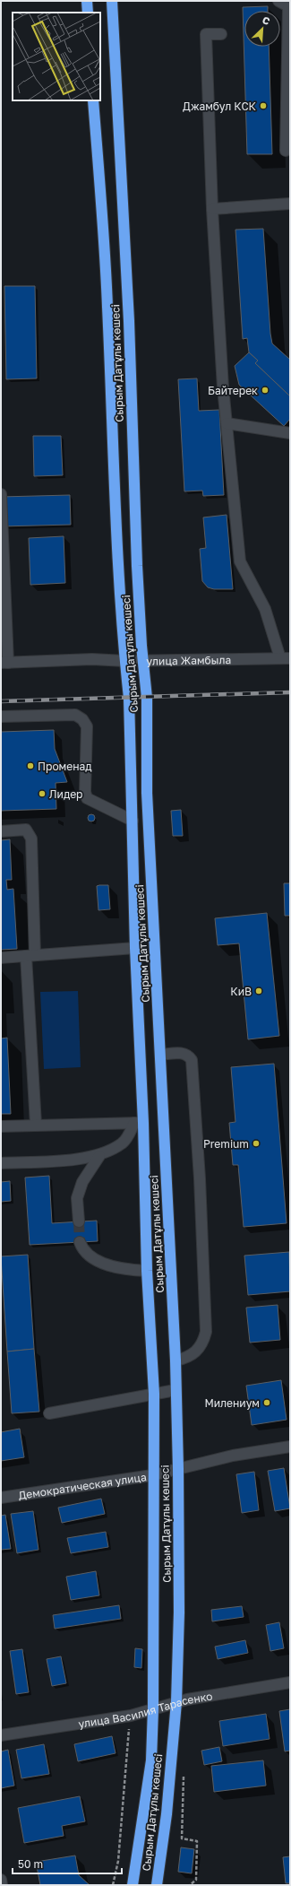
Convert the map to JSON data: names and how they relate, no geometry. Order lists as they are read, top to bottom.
{
  "streets": {
    "highway": ["Сырым Датұлы көшесі"],
    "street": ["улица Жамбыла", "Демократическая улица", "улица Василия Тарасенко"]
  },
  "crossings": [
    ["Сырым Датұлы көшесі", "улица Жамбыла"],
    ["Сырым Датұлы көшесі", "Демократическая улица"],
    ["Сырым Датұлы көшесі", "улица Василия Тарасенко"]
  ],
  "places": [
    "Джамбул КСК",
    "Байтерек",
    "Променад",
    "Лидер",
    "КиВ",
    "Premium",
    "Милениум"
  ],
  "scale_bar": "50 m",
  "north": "top right"
}
